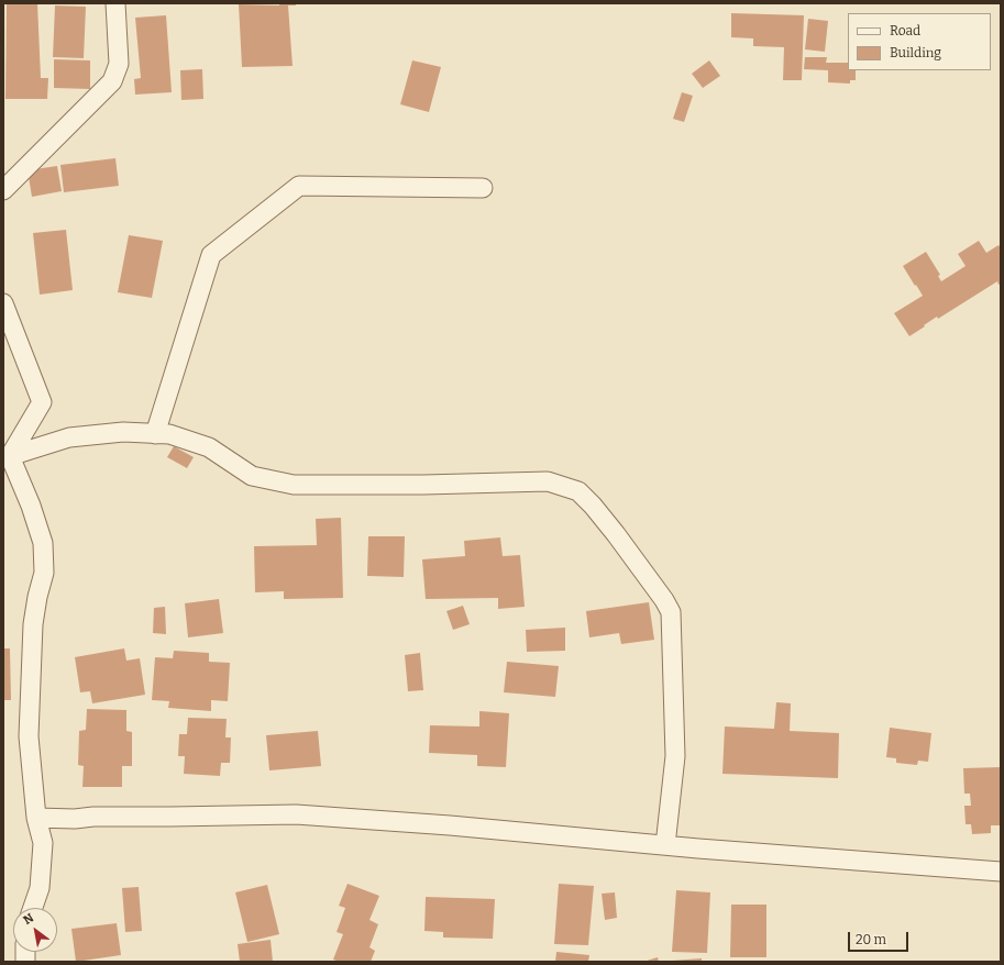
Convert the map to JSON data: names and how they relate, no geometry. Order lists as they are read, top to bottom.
{
  "legend": ["Road", "Building"],
  "scale_bar": "20 m",
  "north": "top left"
}
